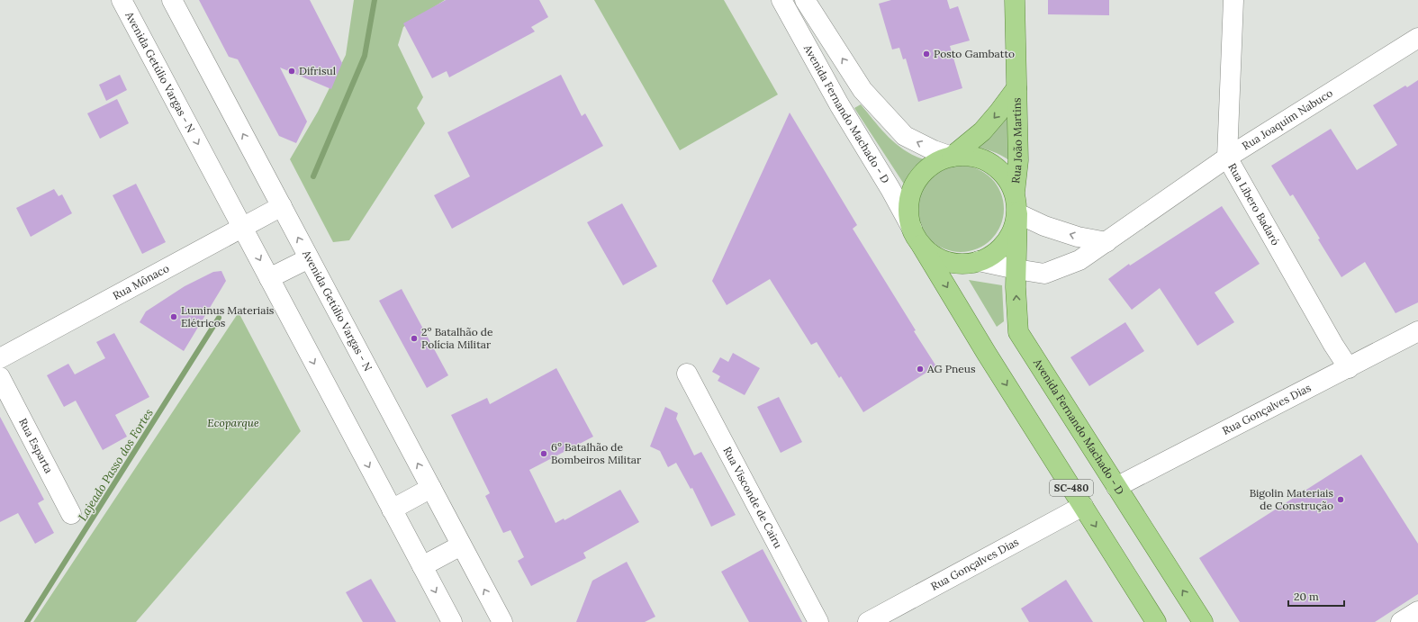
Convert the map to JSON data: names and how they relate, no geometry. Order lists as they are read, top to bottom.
{
  "streets": {
    "main road": ["Avenida Fernando Machado - D", "Rua João Martins", "SC-480"],
    "street": [
      "Avenida Getúlio Vargas - N",
      "Rua Joaquim Nabuco",
      "Rua Líbero Badaró",
      "Rua Mônaco",
      "Rua Gonçalves Dias",
      "Rua Esparta",
      "Rua Visconde de Cairu"
    ]
  },
  "crossings": [
    ["Avenida Getúlio Vargas - N", "Rua Mônaco"],
    ["Avenida Fernando Machado - D", "Rua Joaquim Nabuco"],
    ["Avenida Fernando Machado - D", "Rua João Martins"],
    ["Avenida Fernando Machado - D", "Rua Gonçalves Dias"],
    ["Rua Joaquim Nabuco", "Rua João Martins"],
    ["Rua Joaquim Nabuco", "Rua Líbero Badaró"],
    ["Rua Líbero Badaró", "Rua Gonçalves Dias"]
  ],
  "water": ["Lajeado Passo dos Fortes"],
  "parks": ["Ecoparque"],
  "places": [
    "Posto Gambatto",
    "Difrisul",
    "Luminus Materiais Elétricos",
    "2º Batalhão de Polícia Militar",
    "AG Pneus",
    "6º Batalhão de Bombeiros Militar",
    "Bigolin Materiais de Construção"
  ],
  "scale_bar": "20 m"
}
